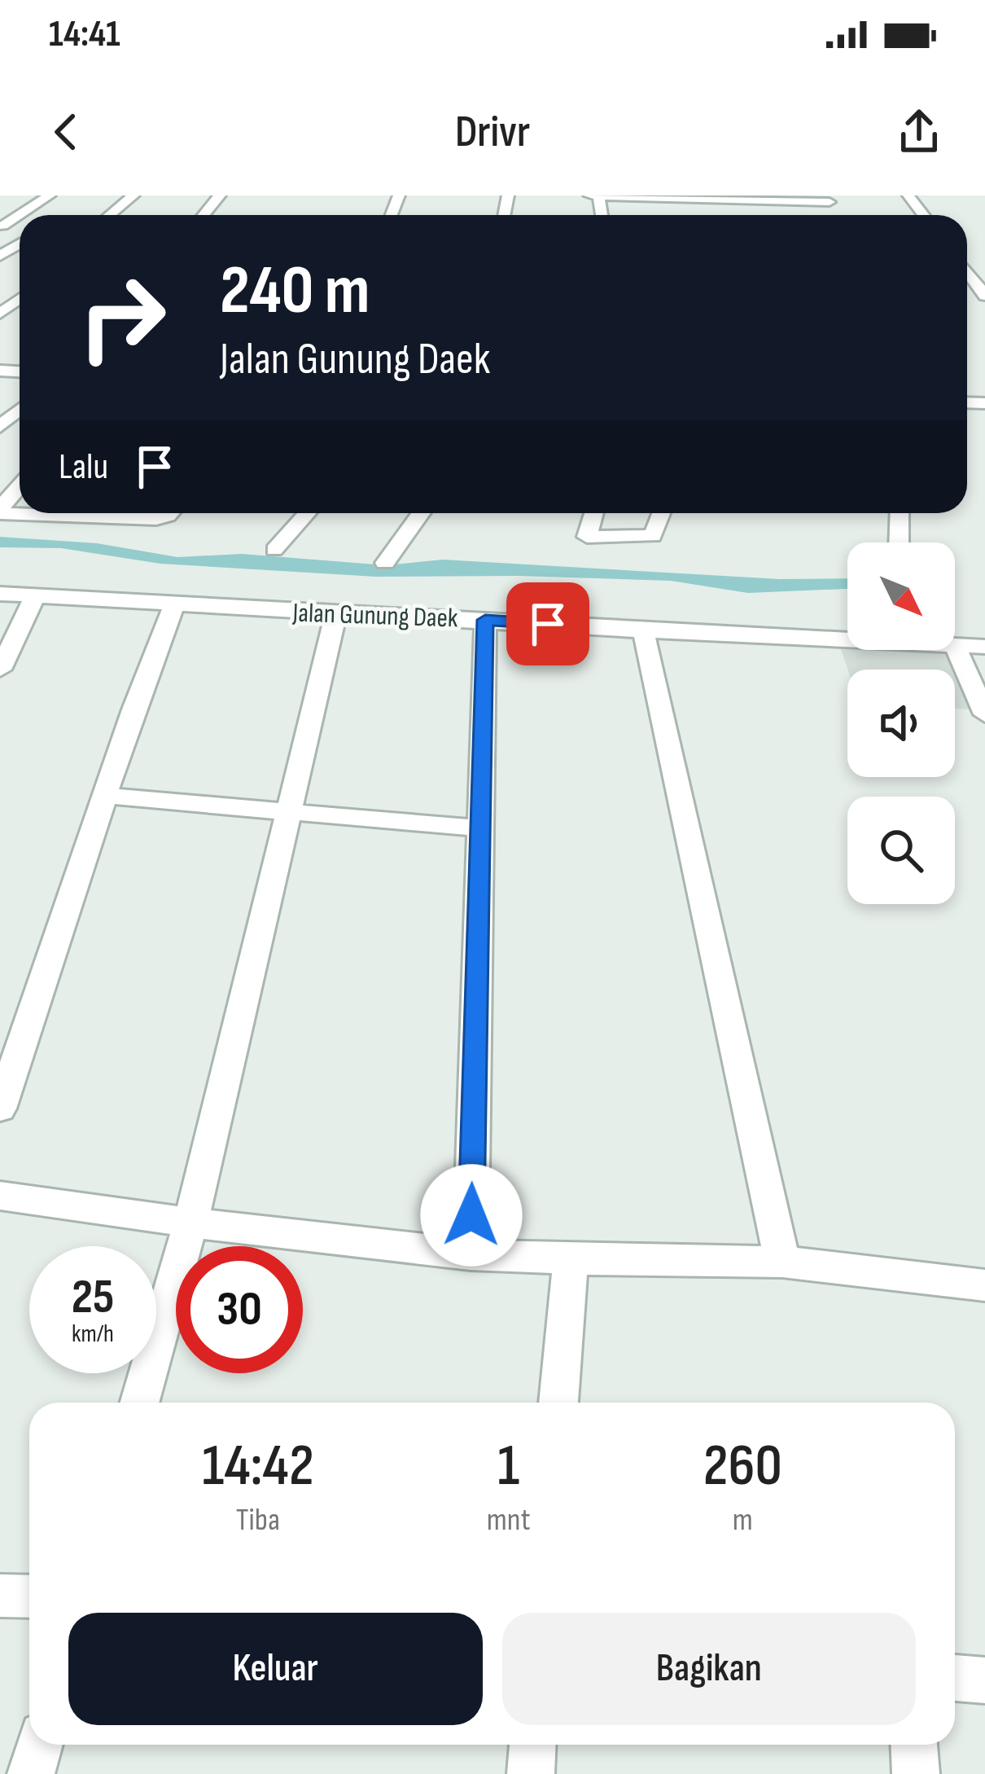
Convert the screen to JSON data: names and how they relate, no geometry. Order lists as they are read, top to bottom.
{
  "streets": {
    "street": ["Jalan Gunung Daek"]
  },
  "north": "bottom right",
  "page": {
    "status": "14:41",
    "header": "Drivr",
    "turn": ["240 m", "Jalan Gunung Daek"],
    "then": "Lalu",
    "speed": "25 km/h",
    "limit": "30",
    "eta": [
      "14:42",
      "Tiba",
      "1",
      "mnt",
      "260",
      "m"
    ],
    "buttons": ["Keluar", "Bagikan"]
  }
}
